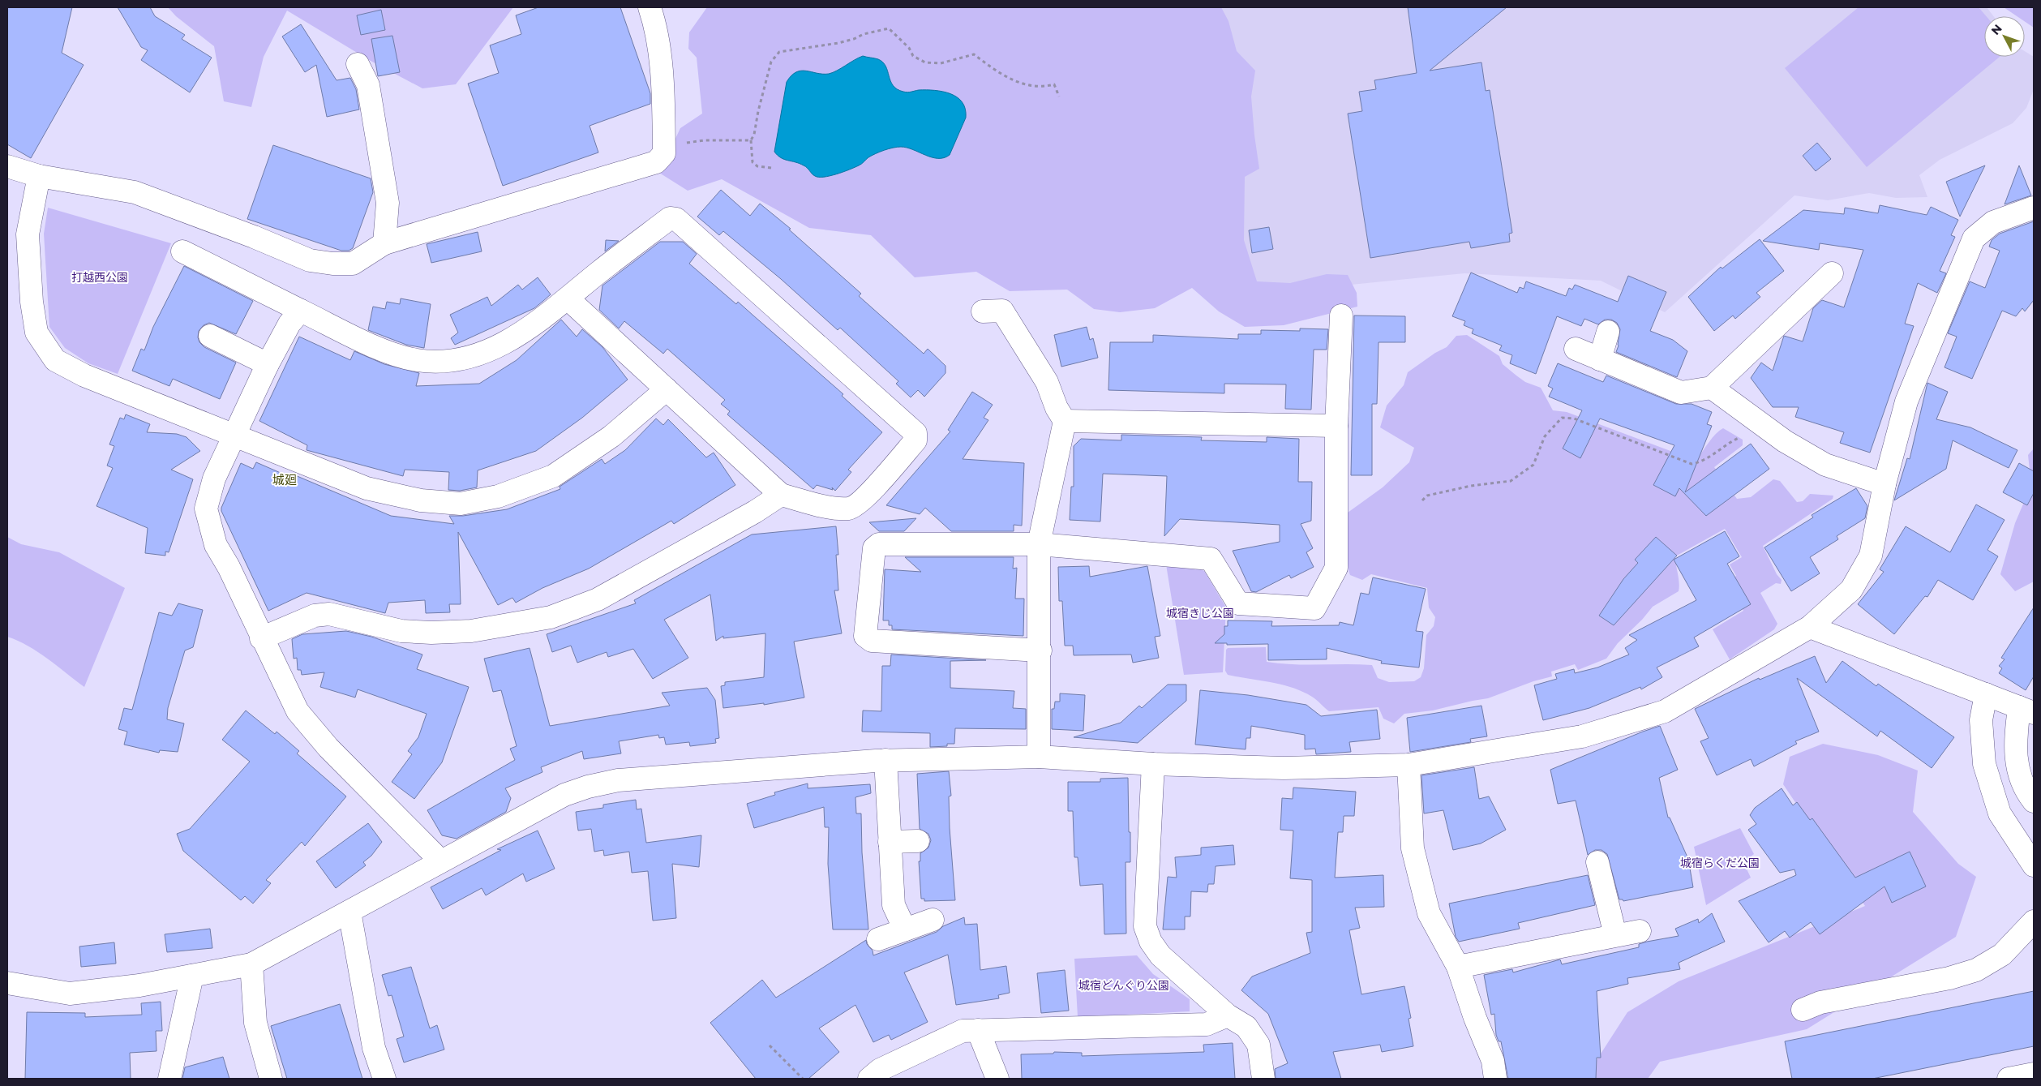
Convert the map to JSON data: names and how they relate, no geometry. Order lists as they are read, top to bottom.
{
  "districts": ["城廻"],
  "parks": [
    "打越西公園",
    "城宿きじ公園",
    "城宿らくだ公園",
    "城宿どんぐり公園"
  ],
  "north": "top left"
}
